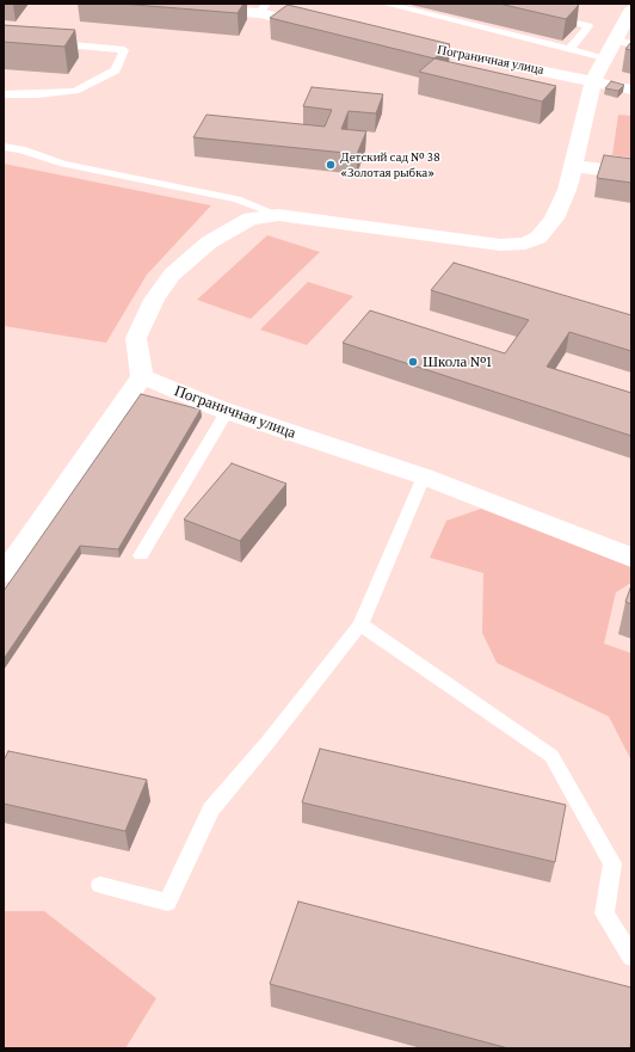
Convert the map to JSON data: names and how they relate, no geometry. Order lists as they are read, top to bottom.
{
  "streets": {
    "street": ["Пограничная улица"]
  },
  "places": ["Детский сад № 38 «Золотая рыбка»", "Школа №1"]
}
